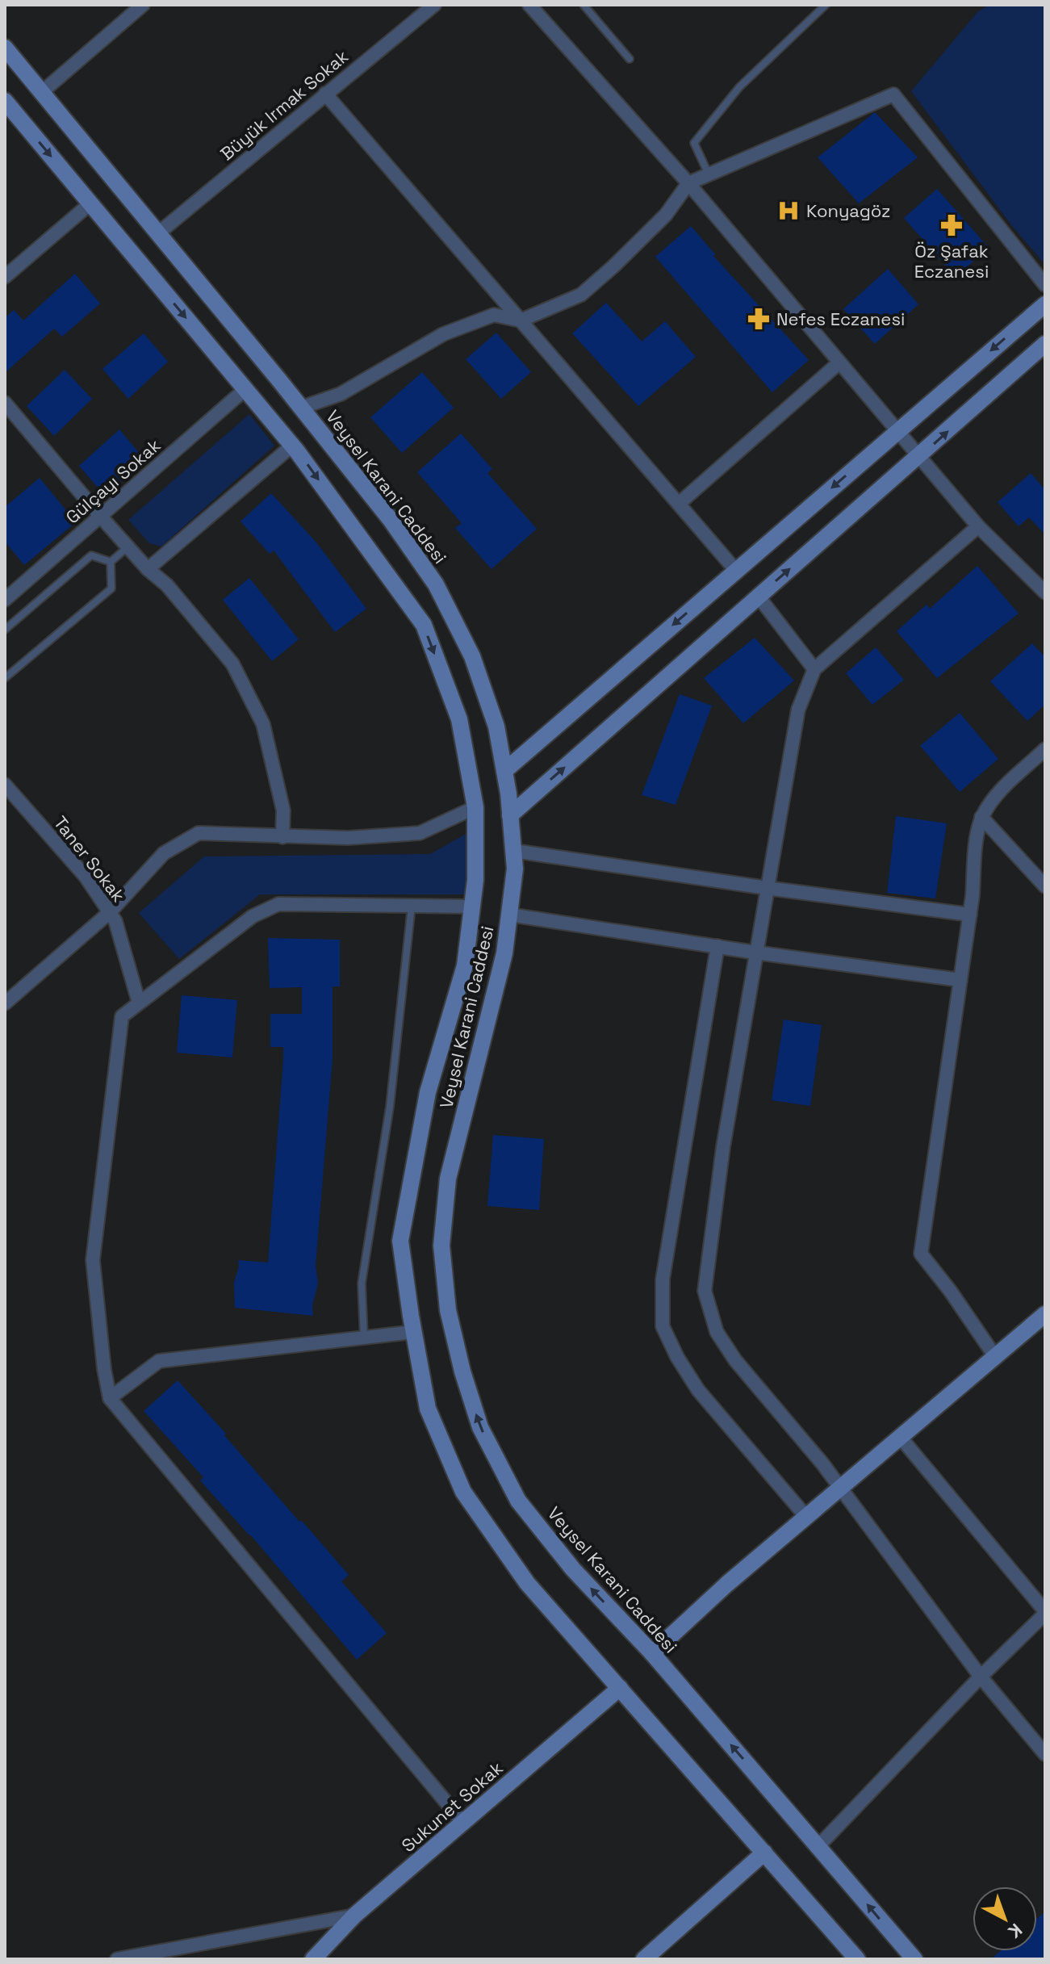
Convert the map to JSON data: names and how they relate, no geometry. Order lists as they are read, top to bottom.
{
  "streets": {
    "main road": ["Veysel Karani Caddesi", "Sukunet Sokak"],
    "street": ["Büyük Irmak Sokak", "Gülçayı Sokak", "Taner Sokak"]
  },
  "crossings": [
    ["Büyük Irmak Sokak", "Veysel Karani Caddesi"],
    ["Gülçayı Sokak", "Veysel Karani Caddesi"],
    ["Veysel Karani Caddesi", "Sukunet Sokak"]
  ],
  "places": {
    "hospital": ["Konyagöz"],
    "pharmacy": ["Öz Şafak Eczanesi", "Nefes Eczanesi"]
  },
  "north": "bottom right"
}
